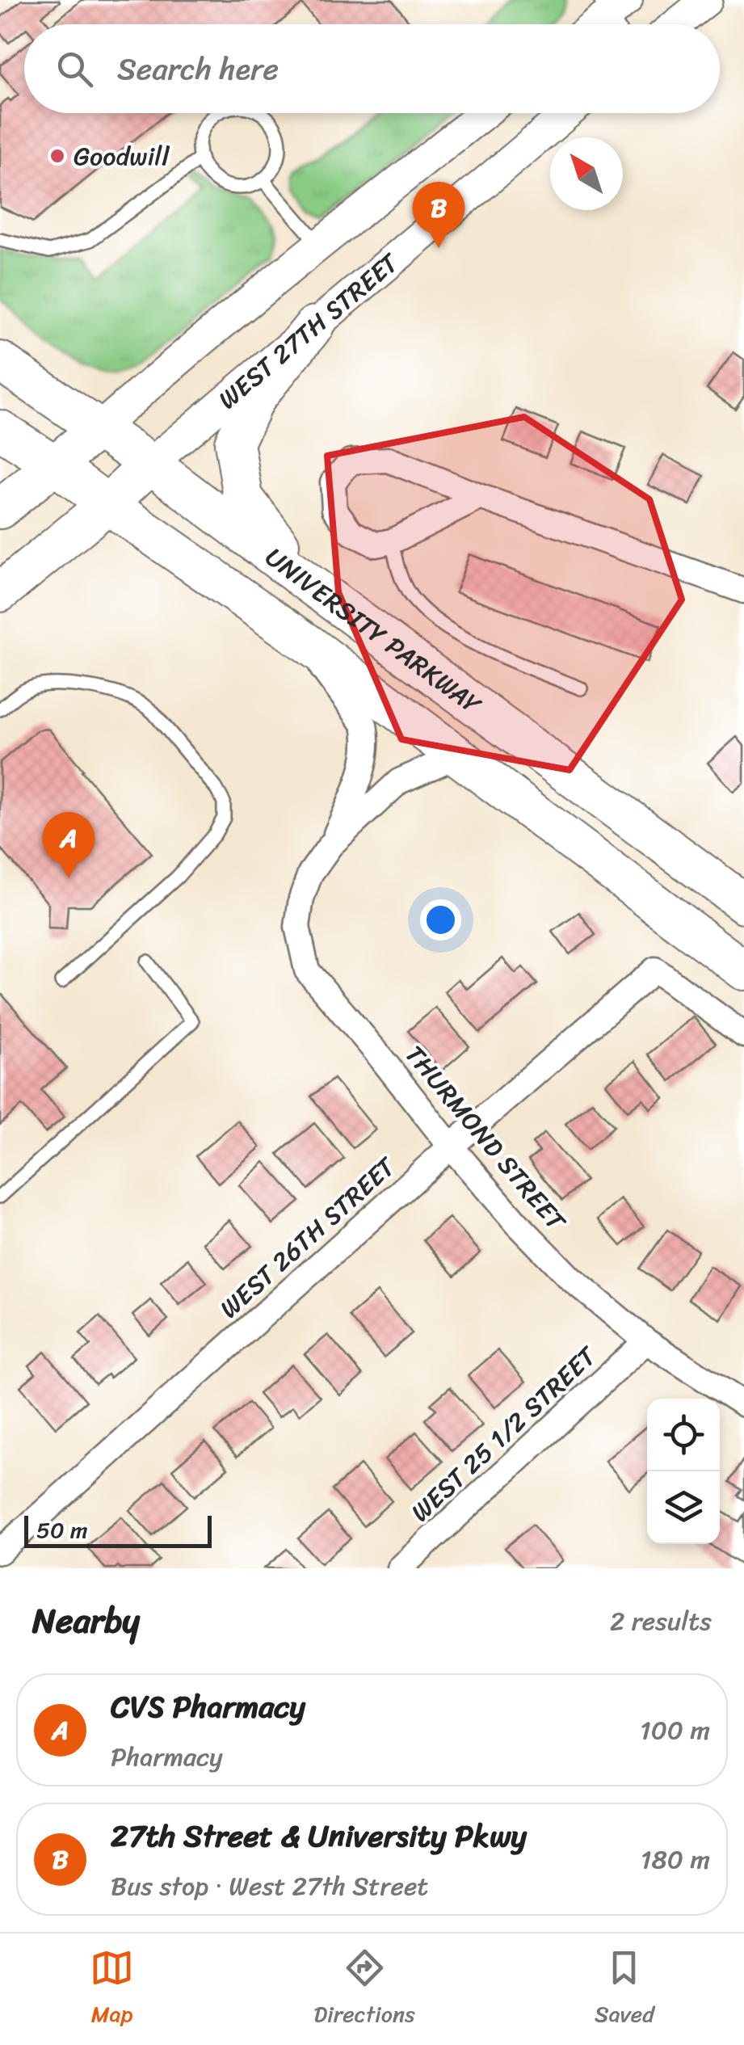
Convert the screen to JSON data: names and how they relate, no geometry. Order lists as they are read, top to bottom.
{
  "streets": {
    "main road": ["WEST 27TH STREET", "UNIVERSITY PARKWAY"],
    "street": ["THURMOND STREET", "WEST 26TH STREET", "WEST 25 1/2 STREET"]
  },
  "crossings": [
    ["WEST 27TH STREET", "UNIVERSITY PARKWAY"],
    ["UNIVERSITY PARKWAY", "THURMOND STREET"],
    ["THURMOND STREET", "WEST 26TH STREET"],
    ["THURMOND STREET", "WEST 25 1/2 STREET"]
  ],
  "places": ["Goodwill"],
  "scale_bar": "50 m",
  "north": "top left",
  "page": {
    "search": "Search here",
    "pins": ["B", "A"],
    "scale": "50 m",
    "heading": ["Nearby", "2 results"],
    "list": [
      {
        "mark": "A",
        "name": "CVS Pharmacy",
        "note": "Pharmacy",
        "value": "100 m"
      },
      {
        "mark": "B",
        "name": "27th Street & University Pkwy",
        "note": "Bus stop · West 27th Street",
        "value": "180 m"
      }
    ],
    "nav": ["Map", "Directions", "Saved"]
  }
}
